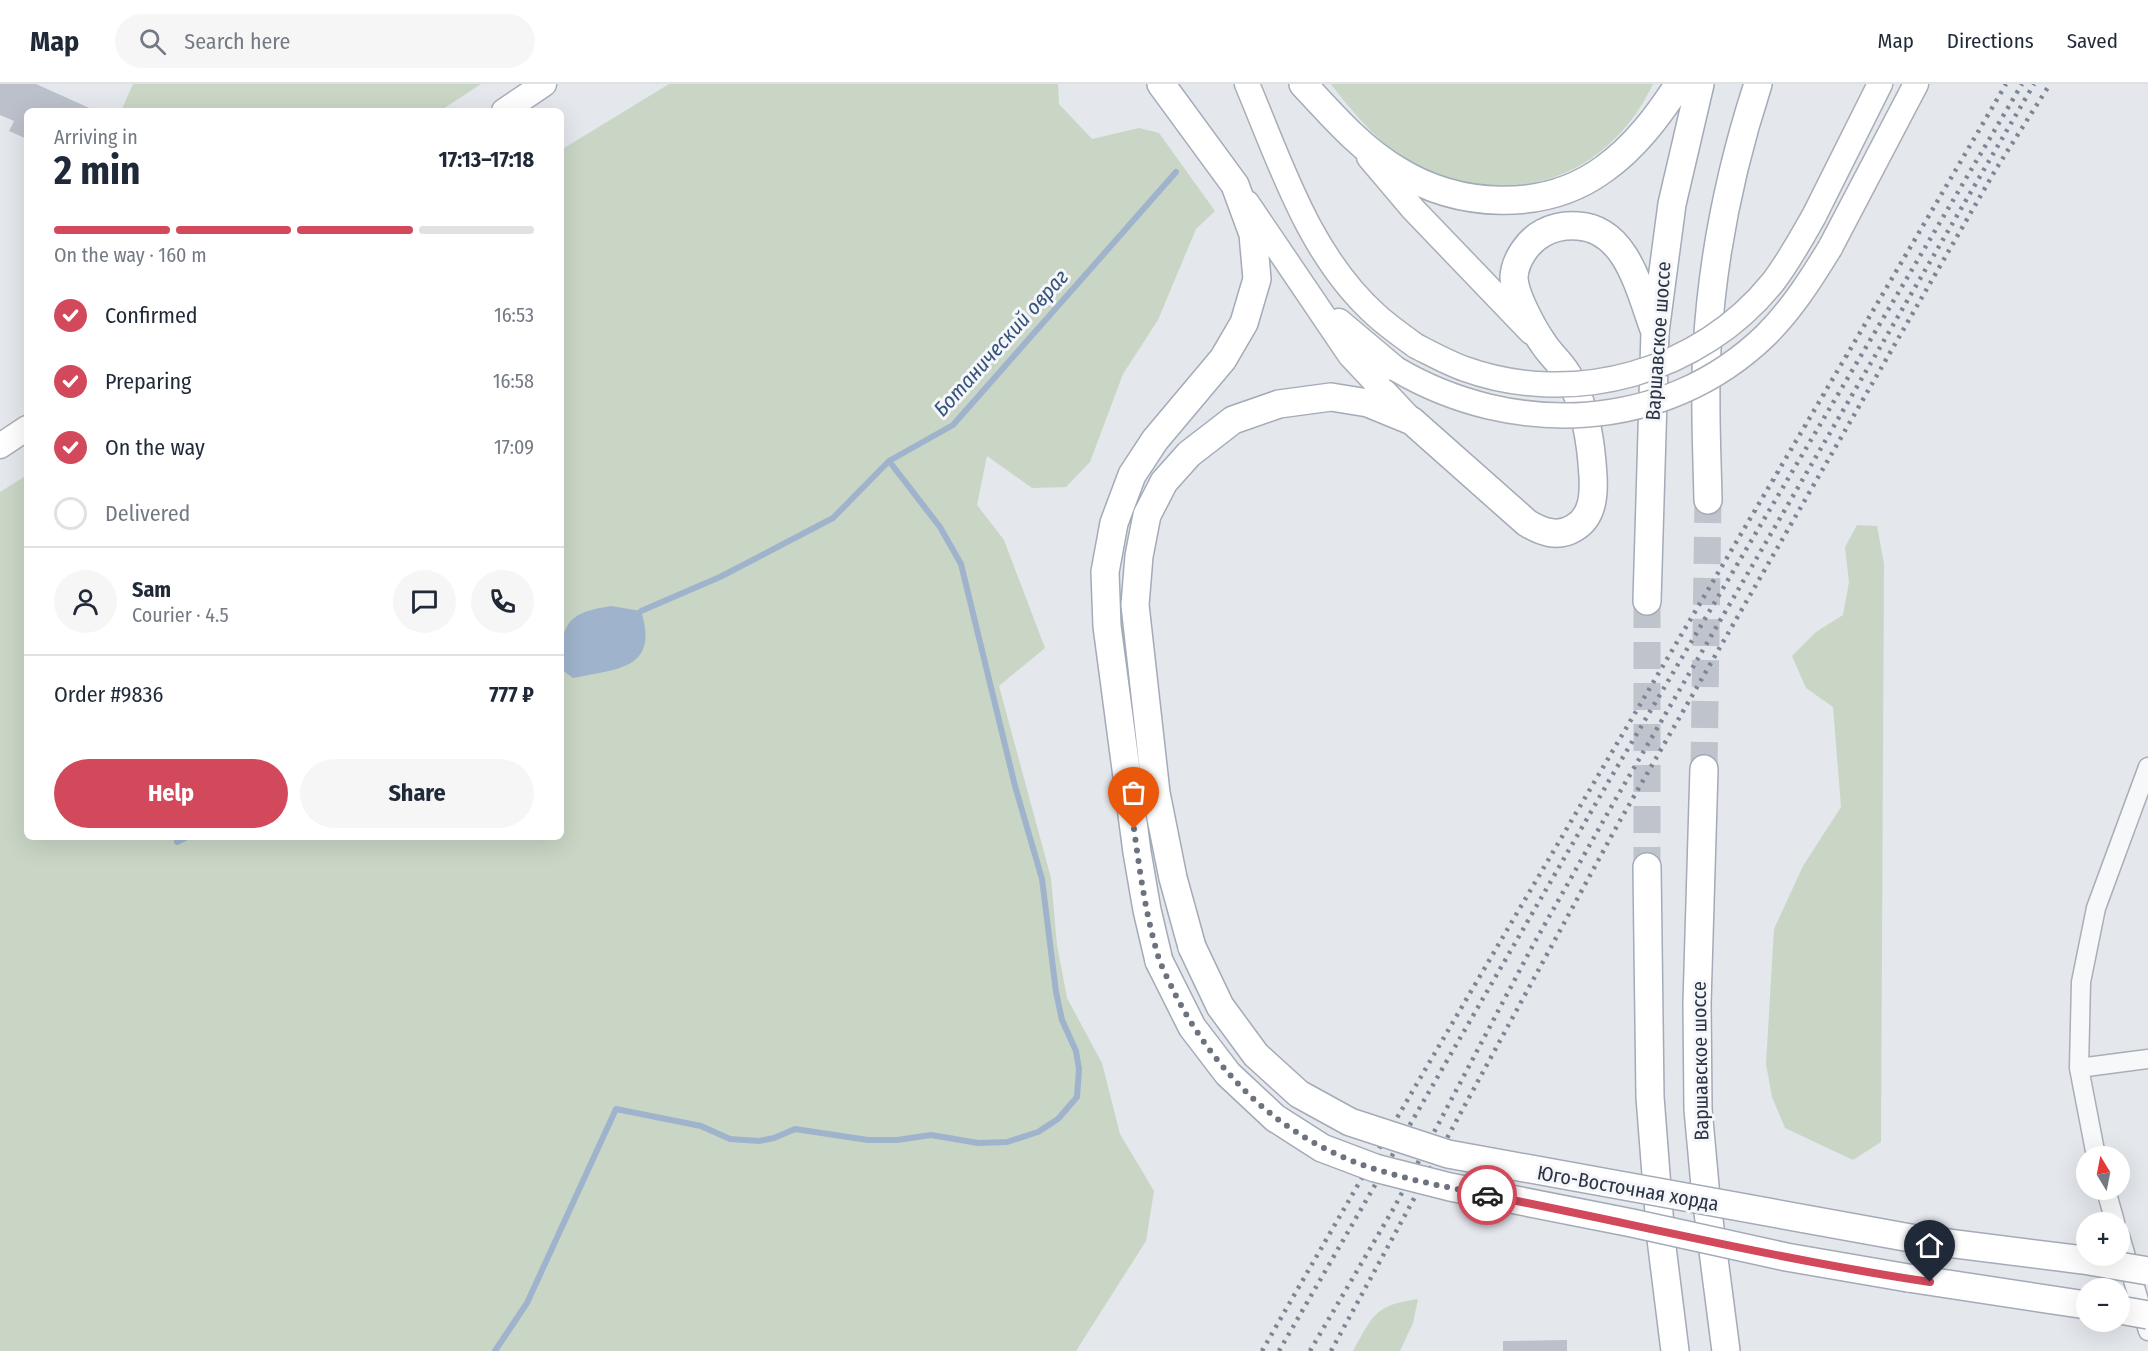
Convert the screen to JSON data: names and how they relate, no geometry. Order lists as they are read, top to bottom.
{
  "streets": {
    "main road": ["Варшавское шоссе", "Юго-Восточная хорда"]
  },
  "crossings": [
    ["Варшавское шоссе", "Юго-Восточная хорда"]
  ],
  "water": ["Ботанический овраг"],
  "north": "top",
  "page": {
    "header": "Map",
    "search": "Search here",
    "nav": ["Map", "Directions", "Saved"],
    "heading": ["2 min", "Arriving in", "17:13–17:18"],
    "panel": [
      "Sam",
      "Courier · 4.5",
      "Order #9836",
      "777 ₽"
    ],
    "bar": "On the way · 160 m",
    "list": [
      ["Confirmed", "16:53"],
      ["Preparing", "16:58"],
      ["On the way", "17:09"],
      "Delivered"
    ],
    "buttons": ["Help", "Share"],
    "map_buttons": ["+", "−"]
  }
}
